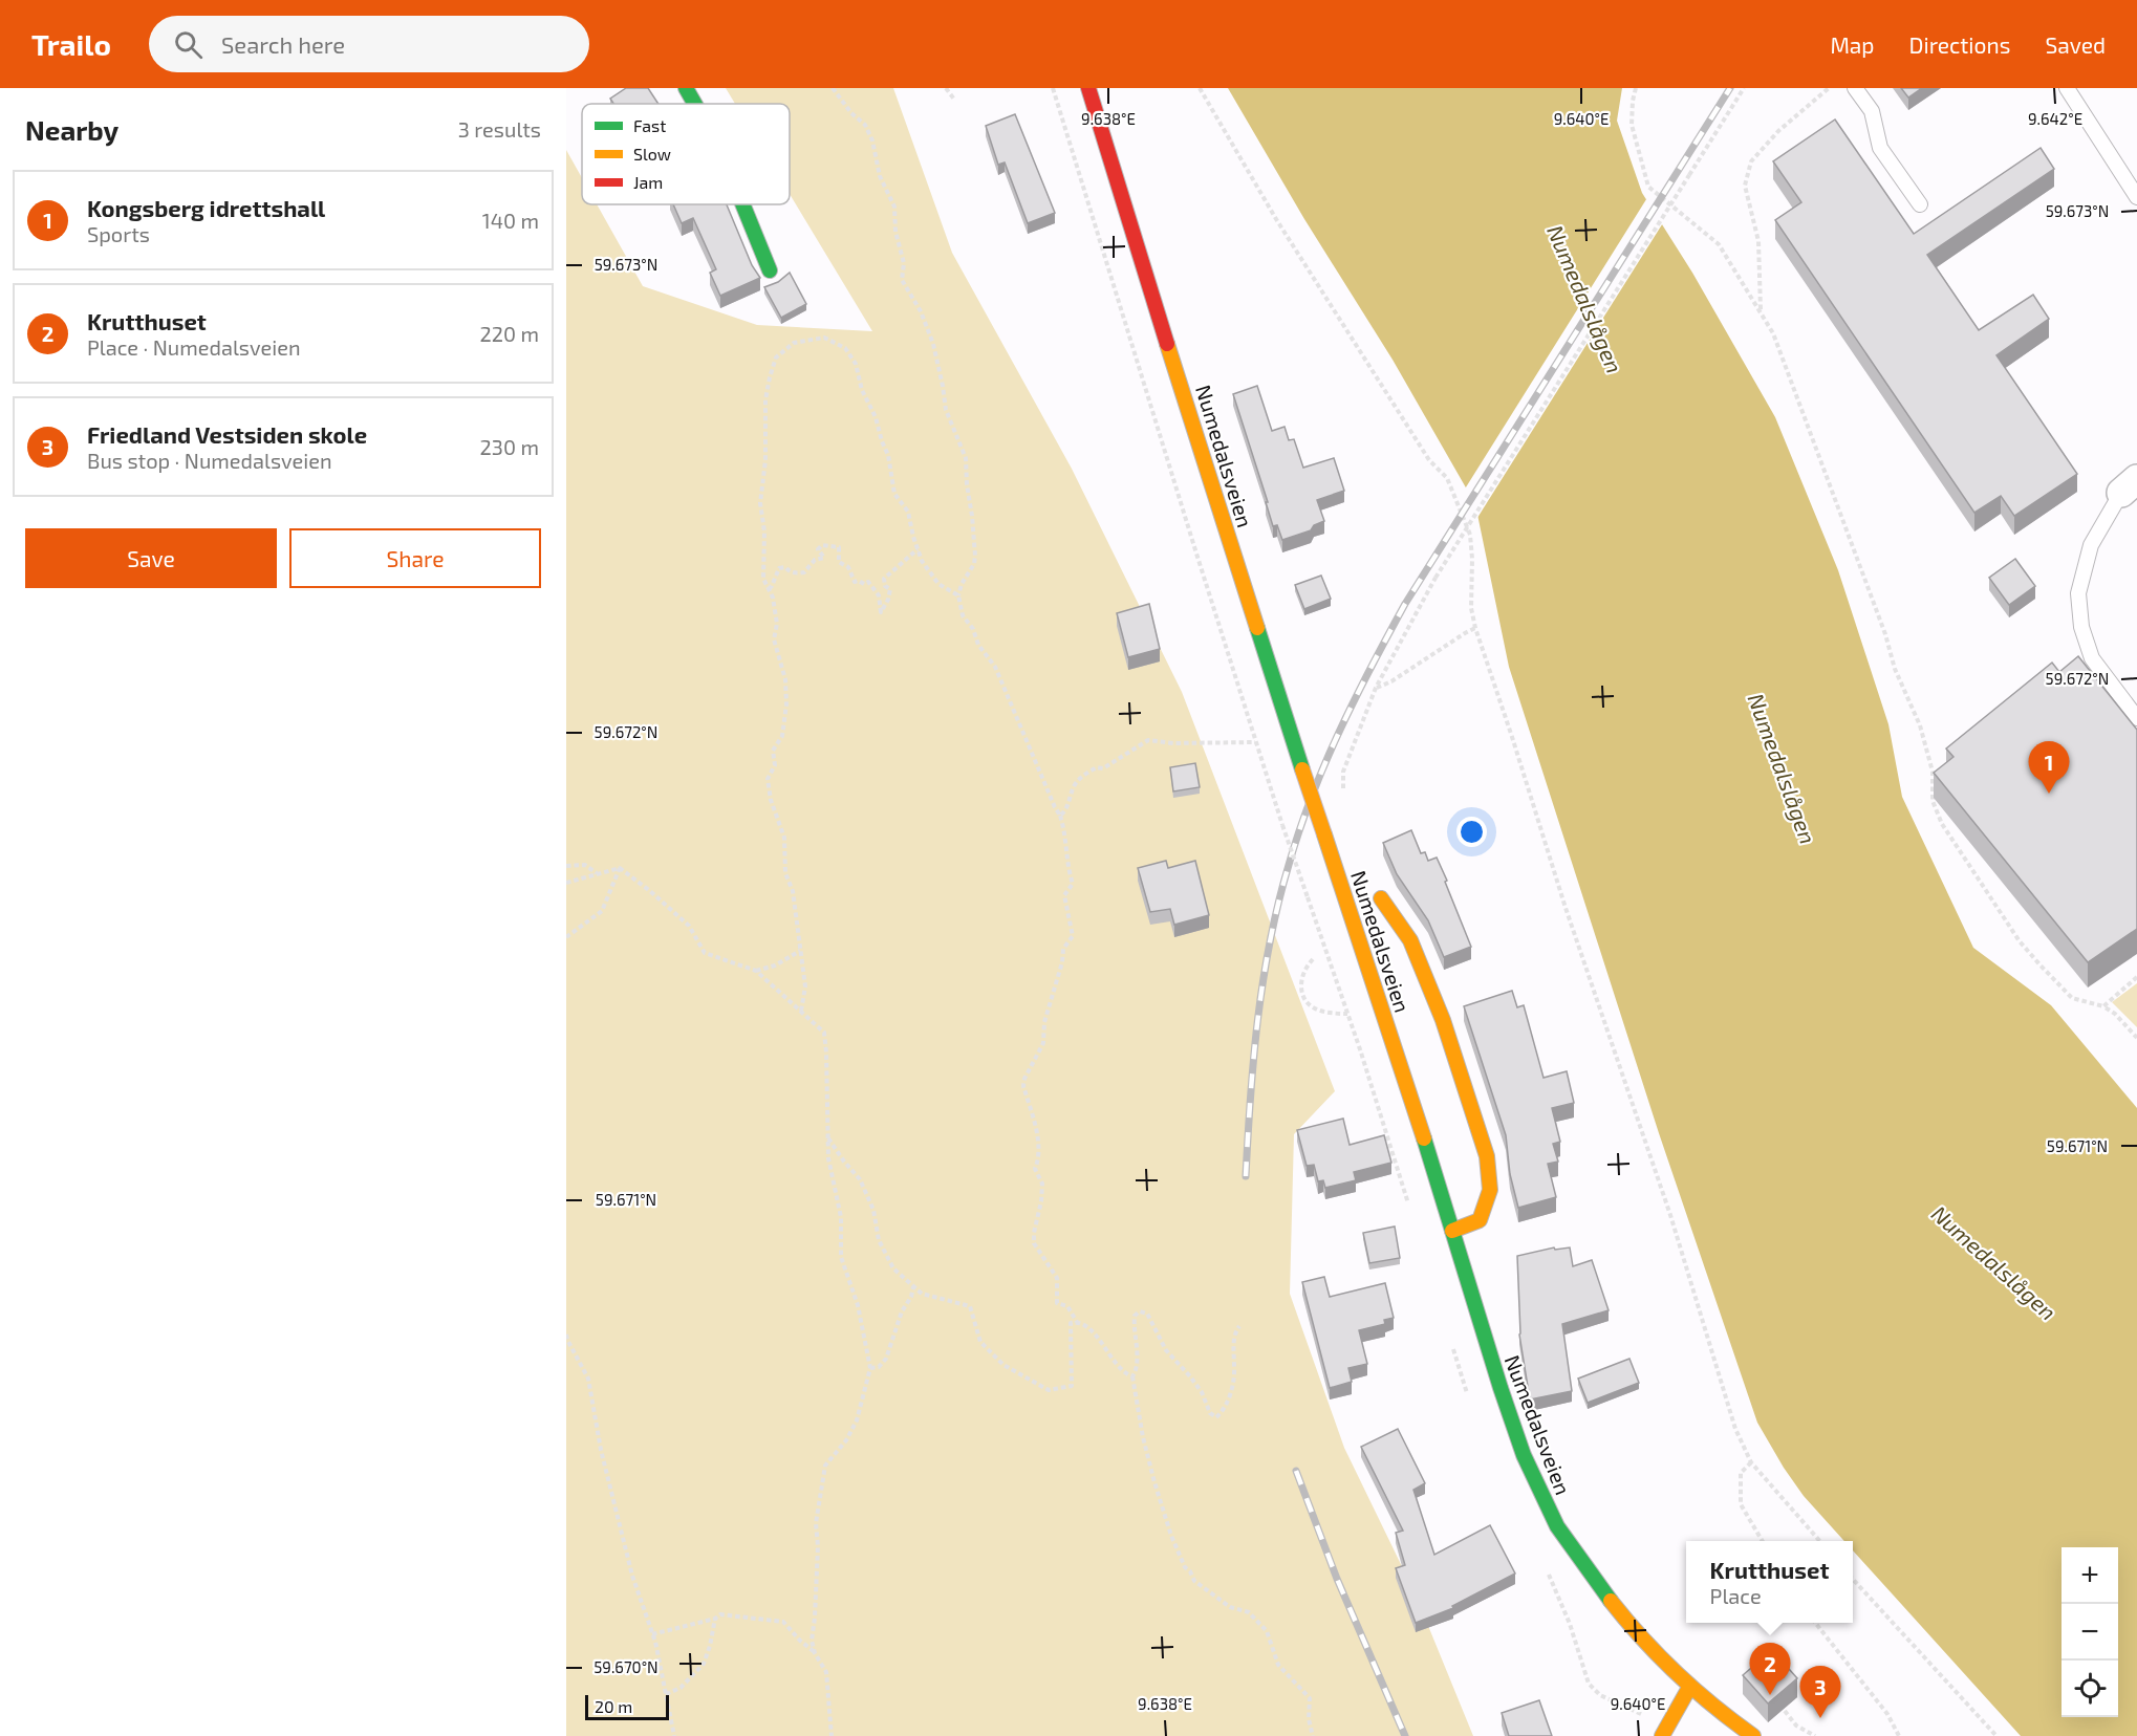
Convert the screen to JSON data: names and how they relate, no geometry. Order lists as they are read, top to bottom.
{
  "streets": {
    "main road": ["Numedalsveien"]
  },
  "water": ["Numedalslågen"],
  "legend": ["Fast", "Slow", "Jam"],
  "scale_bar": "20 m",
  "page": {
    "header": "Trailo",
    "search": "Search here",
    "nav": ["Map", "Directions", "Saved"],
    "heading": ["Nearby", "3 results"],
    "list": [
      {
        "mark": "1",
        "name": "Kongsberg idrettshall",
        "note": "Sports",
        "value": "140 m"
      },
      {
        "mark": "2",
        "name": "Krutthuset",
        "note": "Place · Numedalsveien",
        "value": "220 m"
      },
      {
        "mark": "3",
        "name": "Friedland Vestsiden skole",
        "note": "Bus stop · Numedalsveien",
        "value": "230 m"
      }
    ],
    "buttons": ["Save", "Share"],
    "pins": ["1", "2", "3"],
    "popup": ["Krutthuset", "Place"],
    "map_buttons": ["+", "−"],
    "scale": "20 m"
  },
  "coordinates": [
    "9.638°E",
    "9.640°E",
    "9.642°E",
    "59.673°N",
    "59.672°N",
    "59.671°N",
    "59.670°N"
  ]
}
